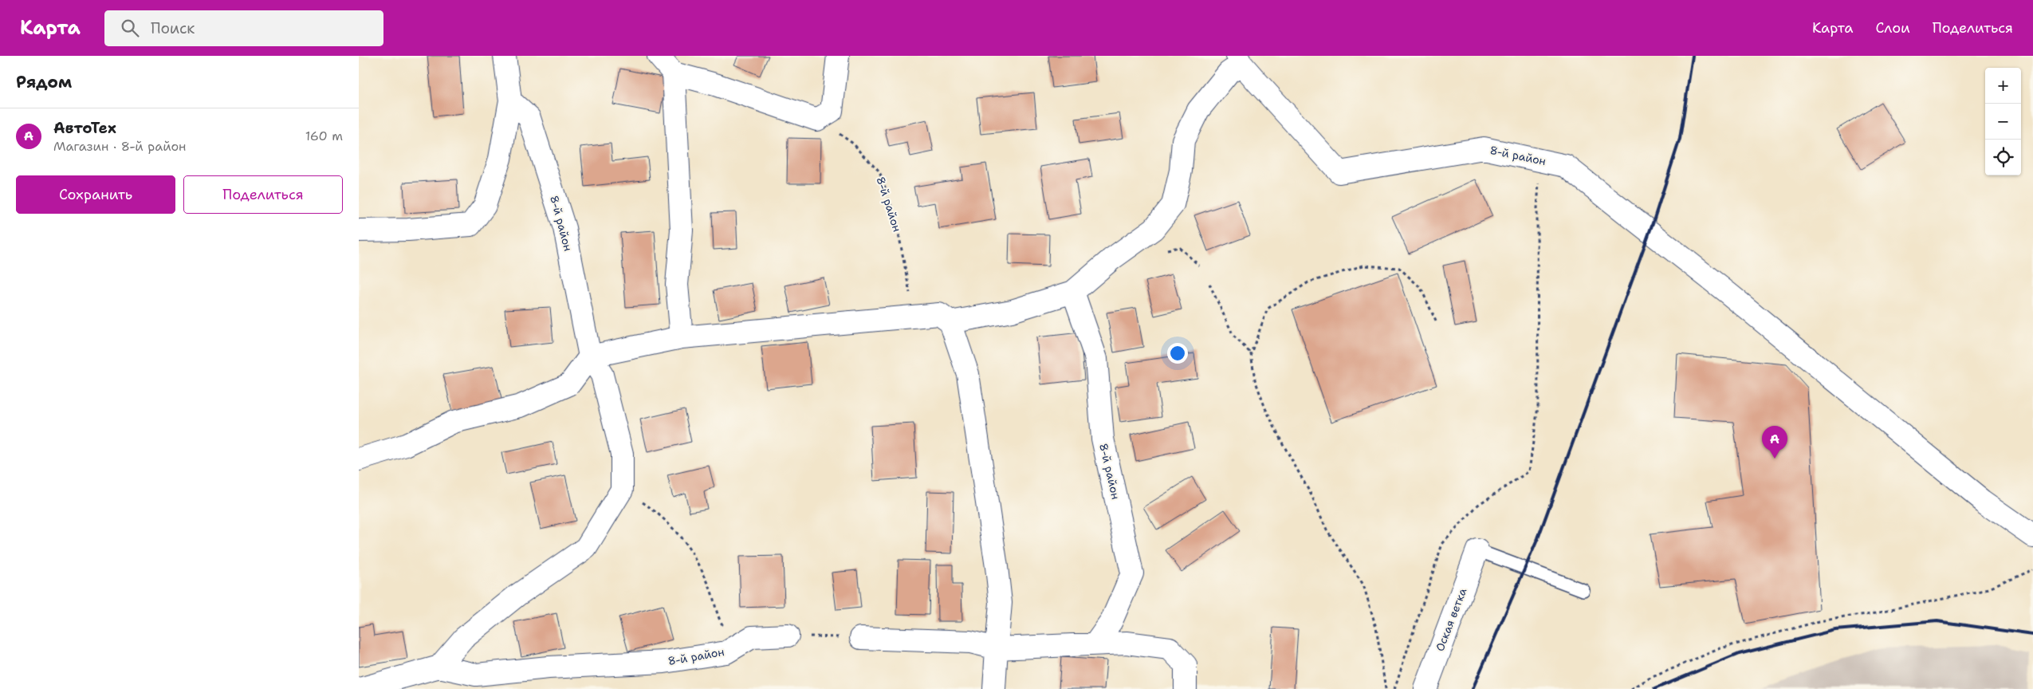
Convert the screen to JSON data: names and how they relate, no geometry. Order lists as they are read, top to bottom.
{
  "streets": {
    "street": ["8-й район", "Оская ветка"]
  },
  "page": {
    "header": "Карта",
    "search": "Поиск",
    "nav": ["Карта", "Слои", "Поделиться"],
    "heading": "Рядом",
    "map_buttons": ["+", "−"],
    "list": [
      {
        "mark": "A",
        "name": "АвтоТех",
        "note": "Магазин · 8-й район",
        "value": "160 m"
      }
    ],
    "buttons": ["Сохранить", "Поделиться"],
    "pins": "A"
  }
}
